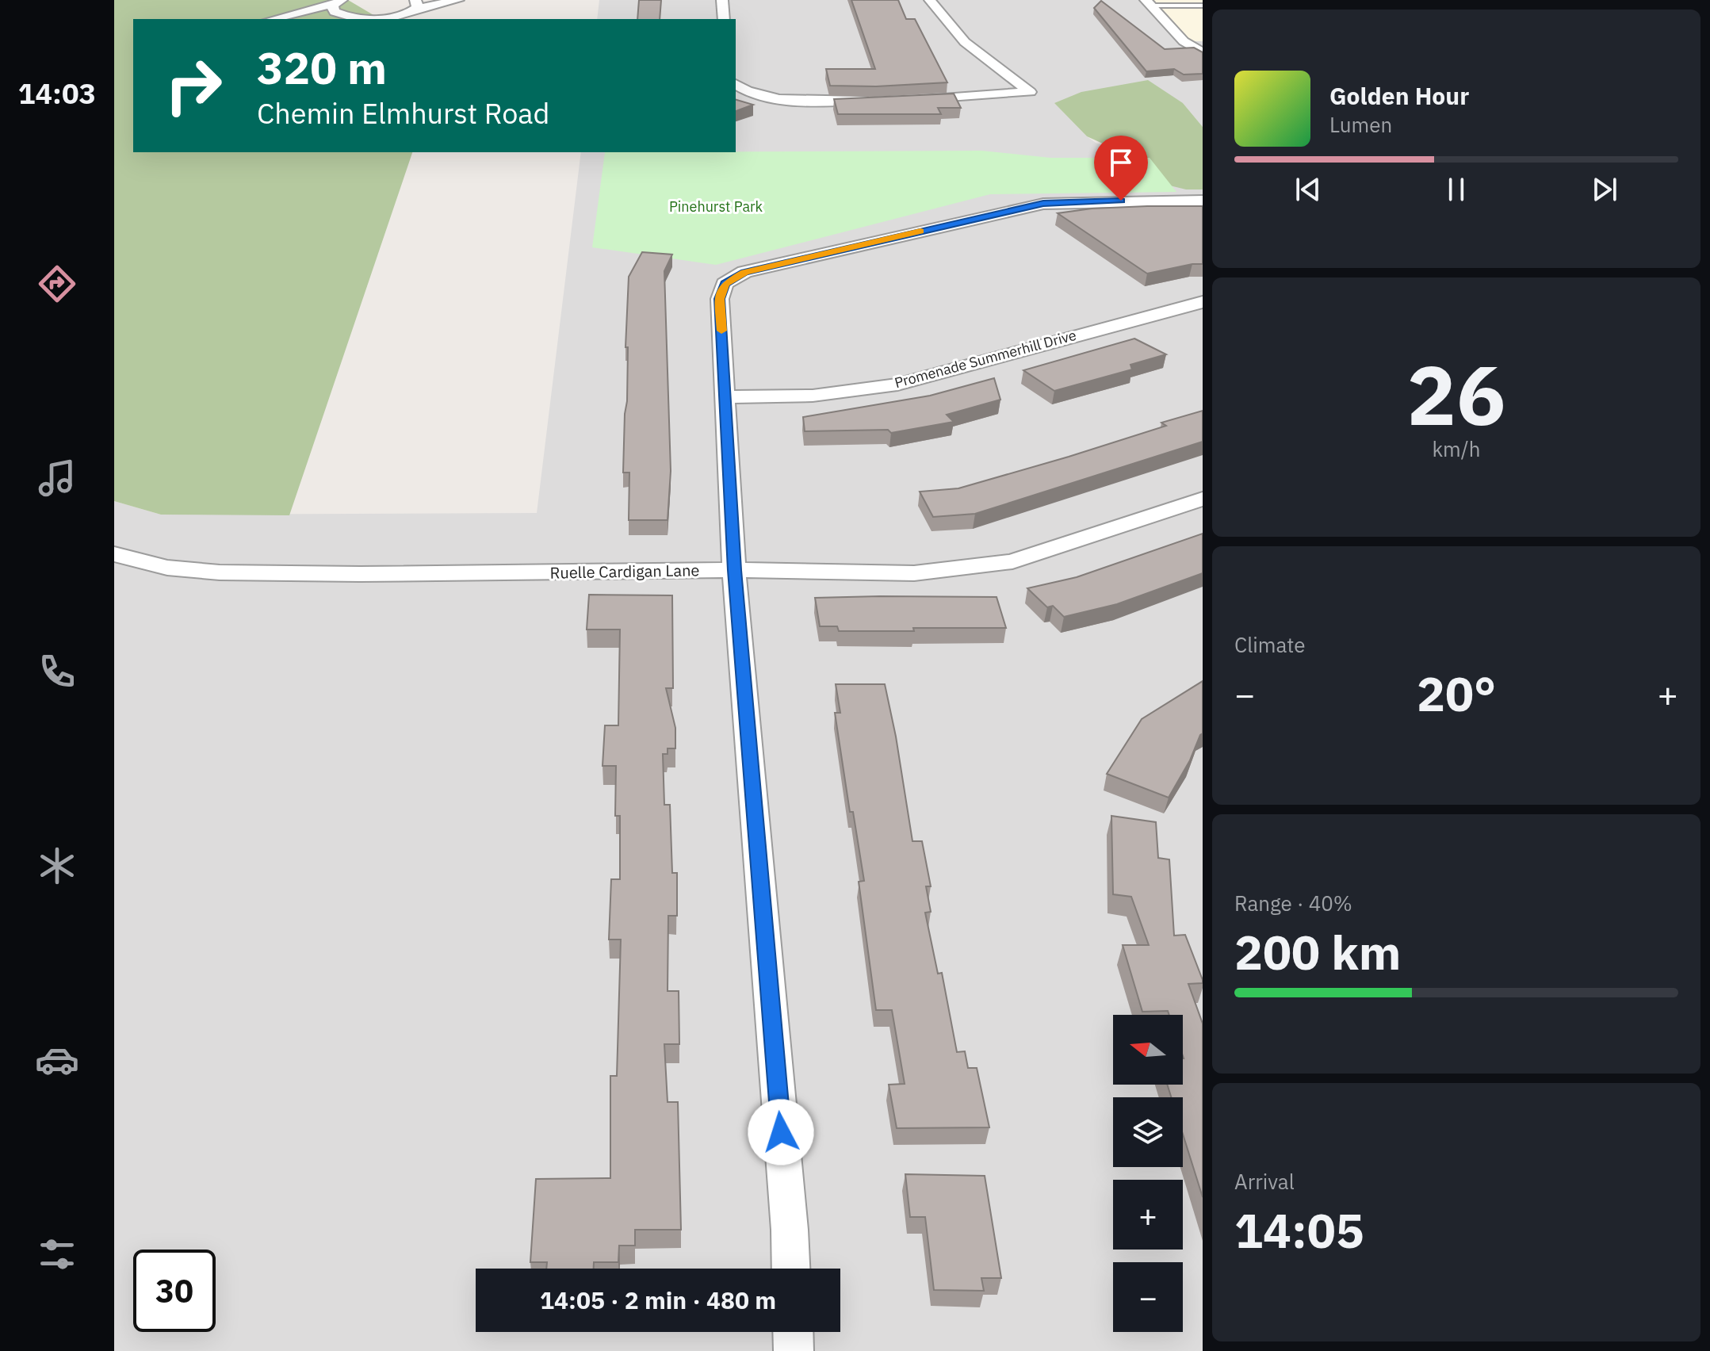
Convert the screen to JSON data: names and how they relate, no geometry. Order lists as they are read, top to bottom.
{
  "streets": {
    "street": ["Promenade Summerhill Drive", "Ruelle Cardigan Lane"]
  },
  "parks": ["Pinehurst Park"],
  "north": "left",
  "page": {
    "tabs": "14:03",
    "turn": ["320 m", "Chemin Elmhurst Road"],
    "song": ["Golden Hour", "Lumen"],
    "tile": [
      ["26", "km/h"],
      "Climate",
      ["Range · 40%", "200 km"],
      ["Arrival", "14:05"]
    ],
    "heat": ["−", "20°", "+"],
    "map_buttons": ["+", "−"],
    "limit": "30",
    "trip": "14:05 · 2 min · 480 m"
  }
}
